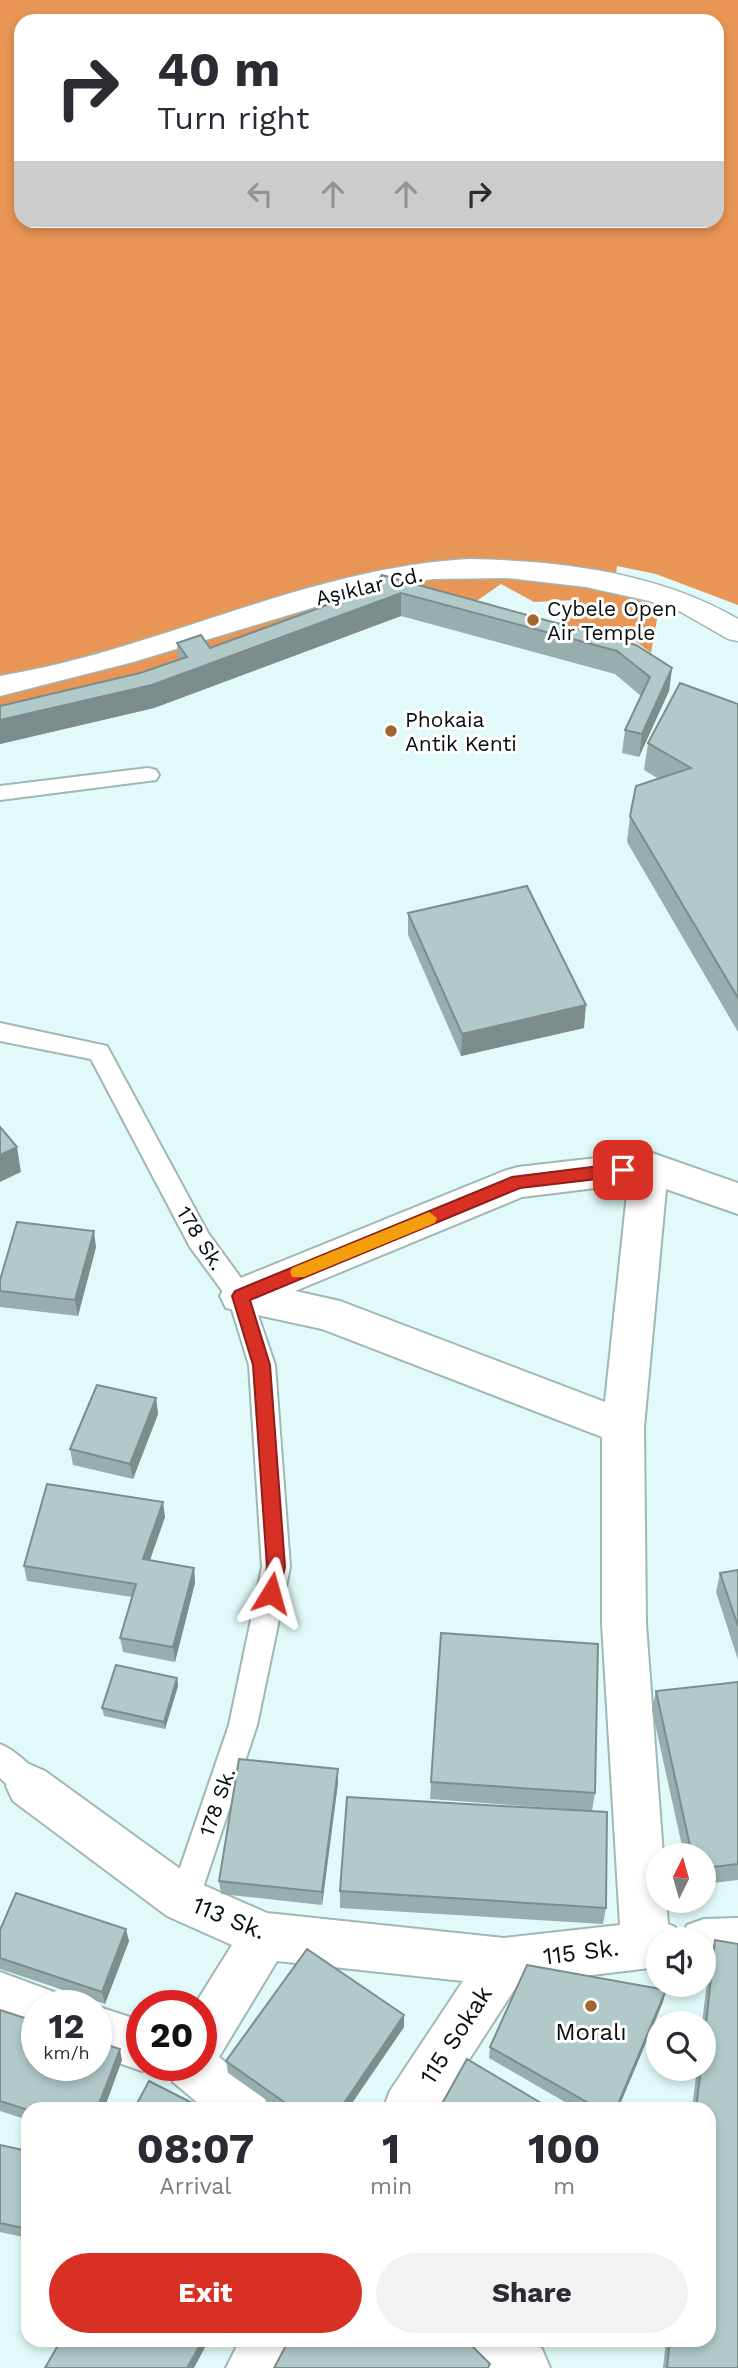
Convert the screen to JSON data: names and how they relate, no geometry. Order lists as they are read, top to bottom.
{
  "streets": {
    "street": [
      "Aşıklar Cd.",
      "113 Sk.",
      "115 Sk.",
      "115 Sokak"
    ],
    "lane": ["178 Sk."]
  },
  "crossings": [
    ["178 Sk.", "113 Sk."],
    ["113 Sk.", "115 Sk."],
    ["113 Sk.", "115 Sokak"],
    ["115 Sk.", "115 Sokak"]
  ],
  "places": ["Cybele Open Air Temple", "Phokaia Antik Kenti", "Moralı"],
  "north": "top",
  "page": {
    "turn": ["40 m", "Turn right"],
    "speed": "12 km/h",
    "limit": "20",
    "eta": [
      "08:07",
      "Arrival",
      "1",
      "min",
      "100",
      "m"
    ],
    "buttons": ["Exit", "Share"]
  }
}
